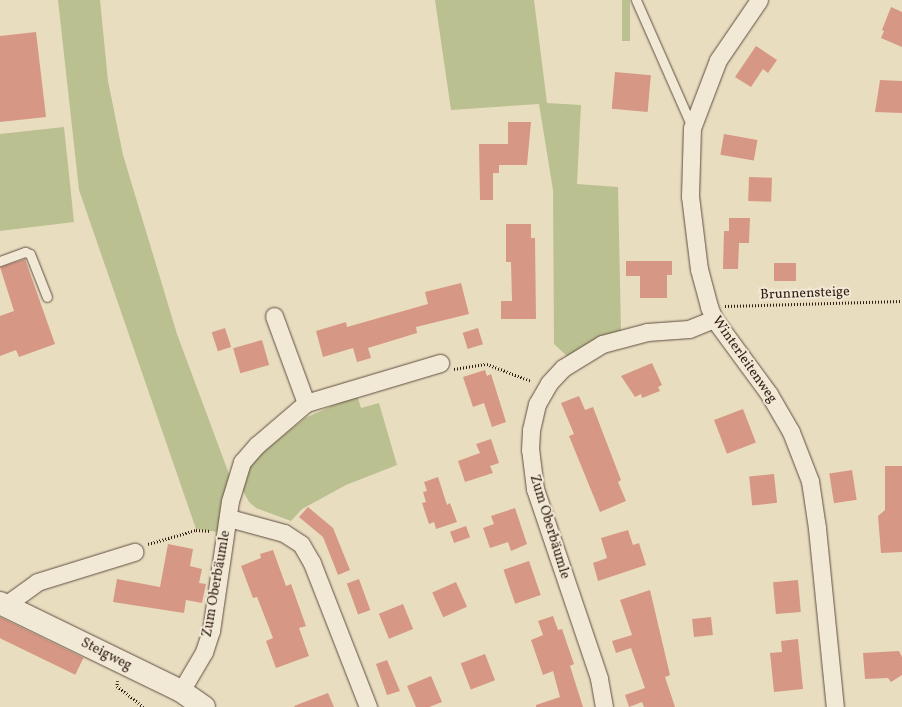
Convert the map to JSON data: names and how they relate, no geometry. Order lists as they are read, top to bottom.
{
  "streets": {
    "street": ["Winterleitenweg", "Zum Oberbäumle", "Steigweg"],
    "path": ["Brunnensteige"]
  },
  "crossings": [
    ["Brunnensteige", "Winterleitenweg"],
    ["Brunnensteige", "Zum Oberbäumle"],
    ["Winterleitenweg", "Zum Oberbäumle"],
    ["Zum Oberbäumle", "Steigweg"]
  ]
}
